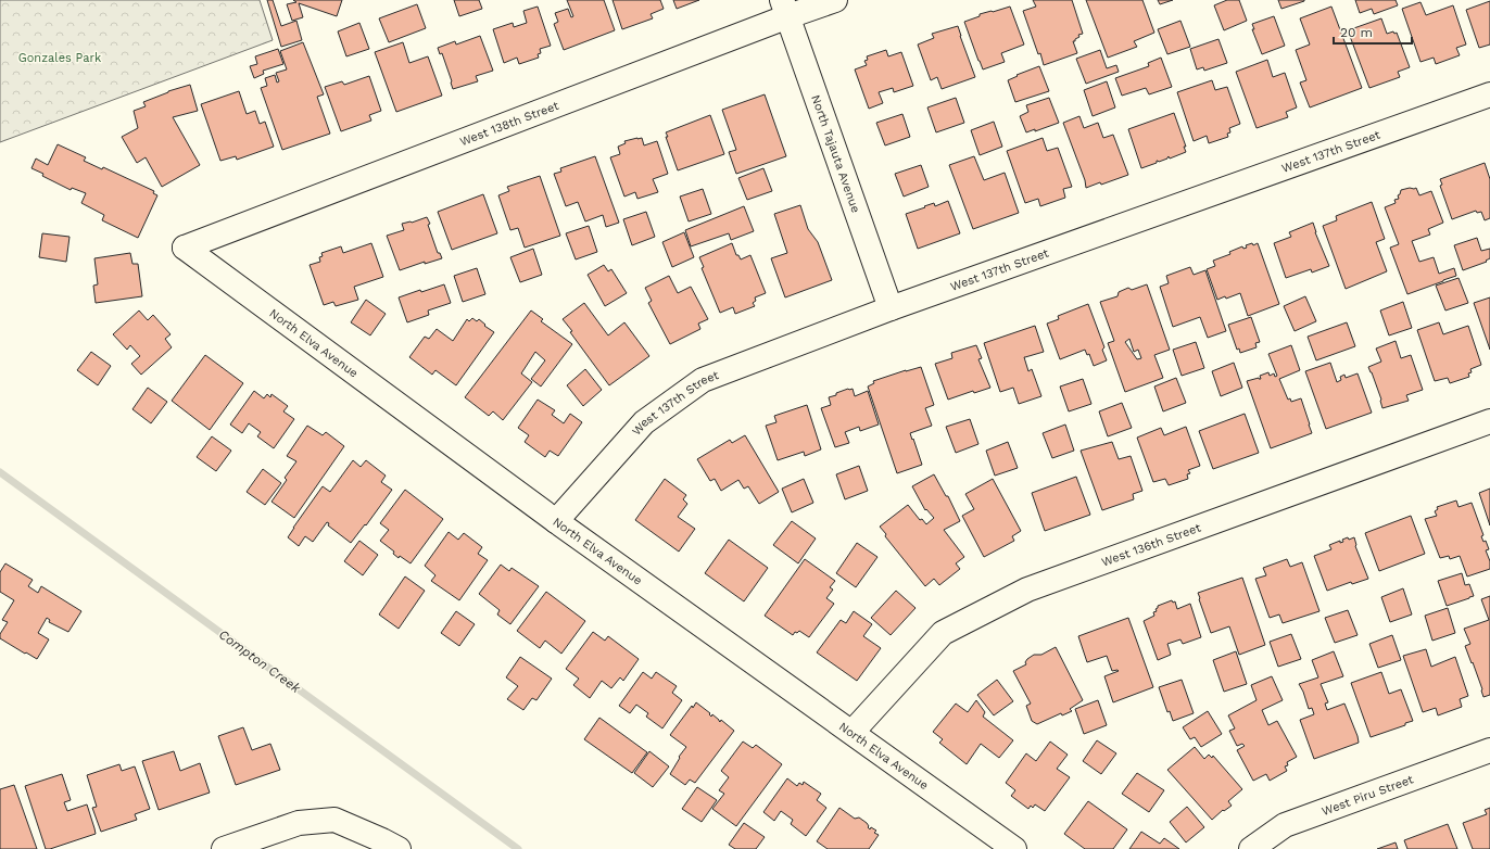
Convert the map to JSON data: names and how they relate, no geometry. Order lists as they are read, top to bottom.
{
  "streets": {
    "street": [
      "West 138th Street",
      "West 137th Street",
      "North Tajauta Avenue",
      "North Elva Avenue",
      "West 136th Street",
      "West Piru Street"
    ]
  },
  "crossings": [
    ["West 138th Street", "North Tajauta Avenue"],
    ["West 138th Street", "North Elva Avenue"],
    ["West 137th Street", "North Tajauta Avenue"],
    ["West 137th Street", "North Elva Avenue"],
    ["North Elva Avenue", "West 136th Street"]
  ],
  "water": ["Compton Creek"],
  "parks": ["Gonzales Park"],
  "scale_bar": "20 m"
}
